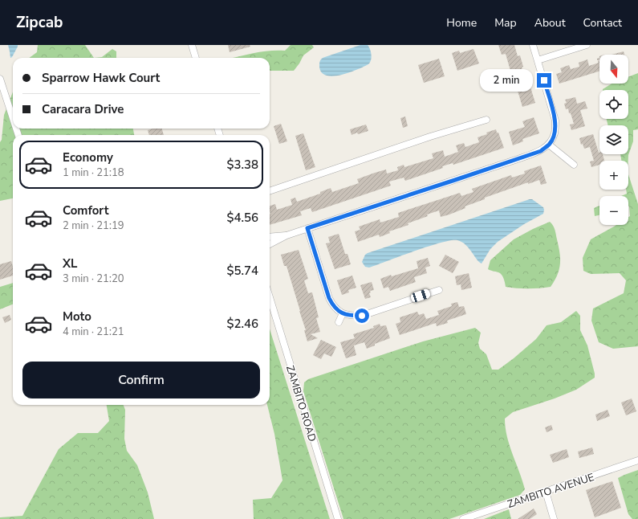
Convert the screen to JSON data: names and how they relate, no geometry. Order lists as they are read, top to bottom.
{
  "streets": {
    "street": ["ZAMBITO ROAD", "ZAMBITO AVENUE"]
  },
  "north": "bottom",
  "page": {
    "header": "Zipcab",
    "nav": [
      "Home",
      "Map",
      "About",
      "Contact"
    ],
    "map_buttons": ["+", "−"],
    "banner": ["Sparrow Hawk Court", "Caracara Drive"],
    "bubble": "2 min",
    "list": [
      {
        "name": "Economy",
        "note": "1 min · 21:18",
        "value": "$3.38"
      },
      {
        "name": "Comfort",
        "note": "2 min · 21:19",
        "value": "$4.56"
      },
      {
        "name": "XL",
        "note": "3 min · 21:20",
        "value": "$5.74"
      },
      {
        "name": "Moto",
        "note": "4 min · 21:21",
        "value": "$2.46"
      }
    ],
    "buttons": "Confirm"
  }
}
